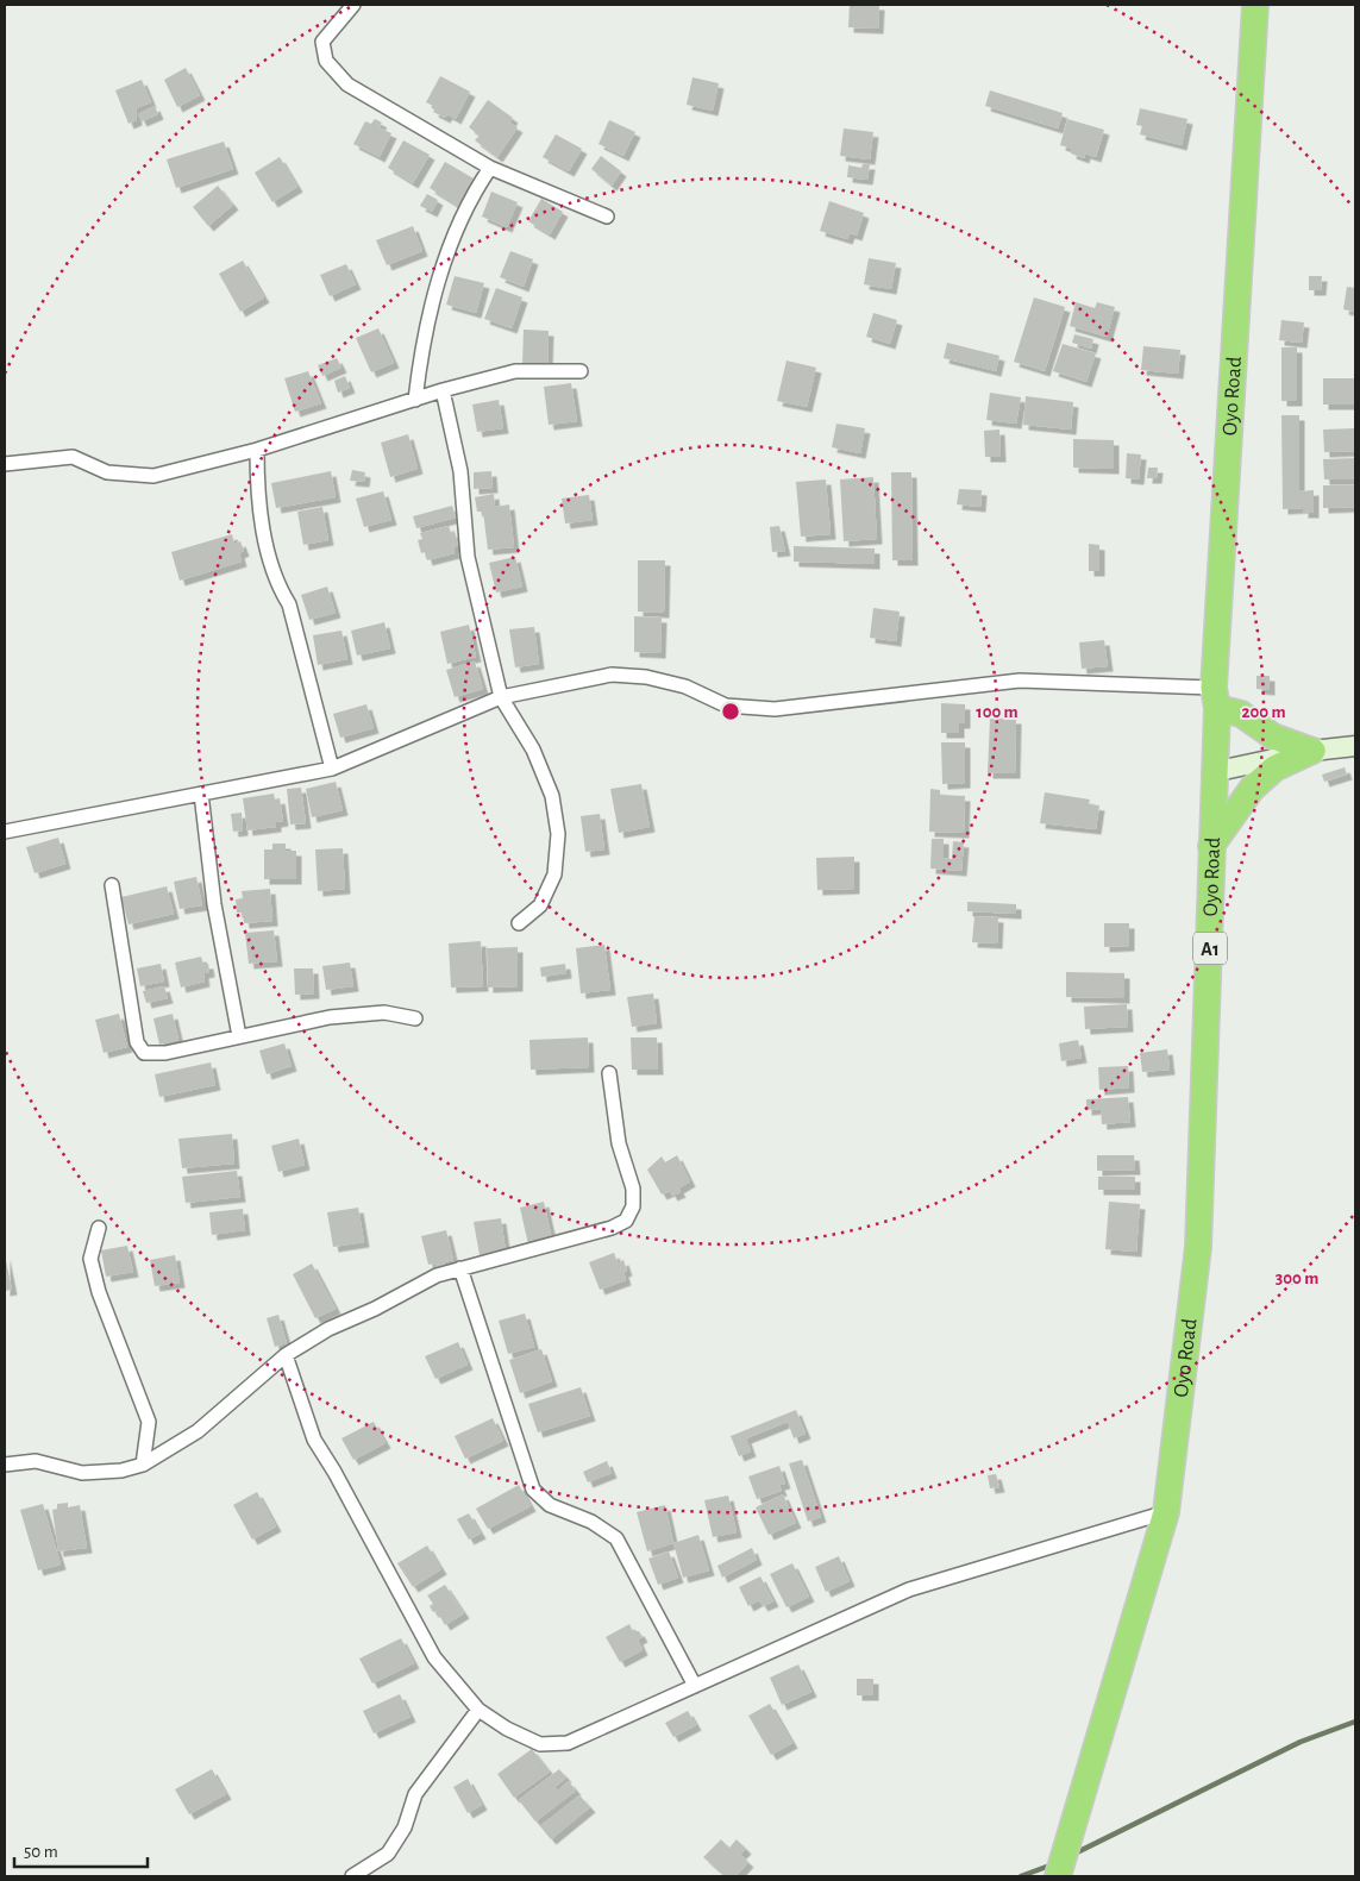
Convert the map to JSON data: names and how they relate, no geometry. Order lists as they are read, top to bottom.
{
  "streets": {
    "highway": ["Oyo Road", "A1"]
  },
  "scale_bar": "50 m",
  "rings": ["100 m", "200 m", "300 m"]
}
